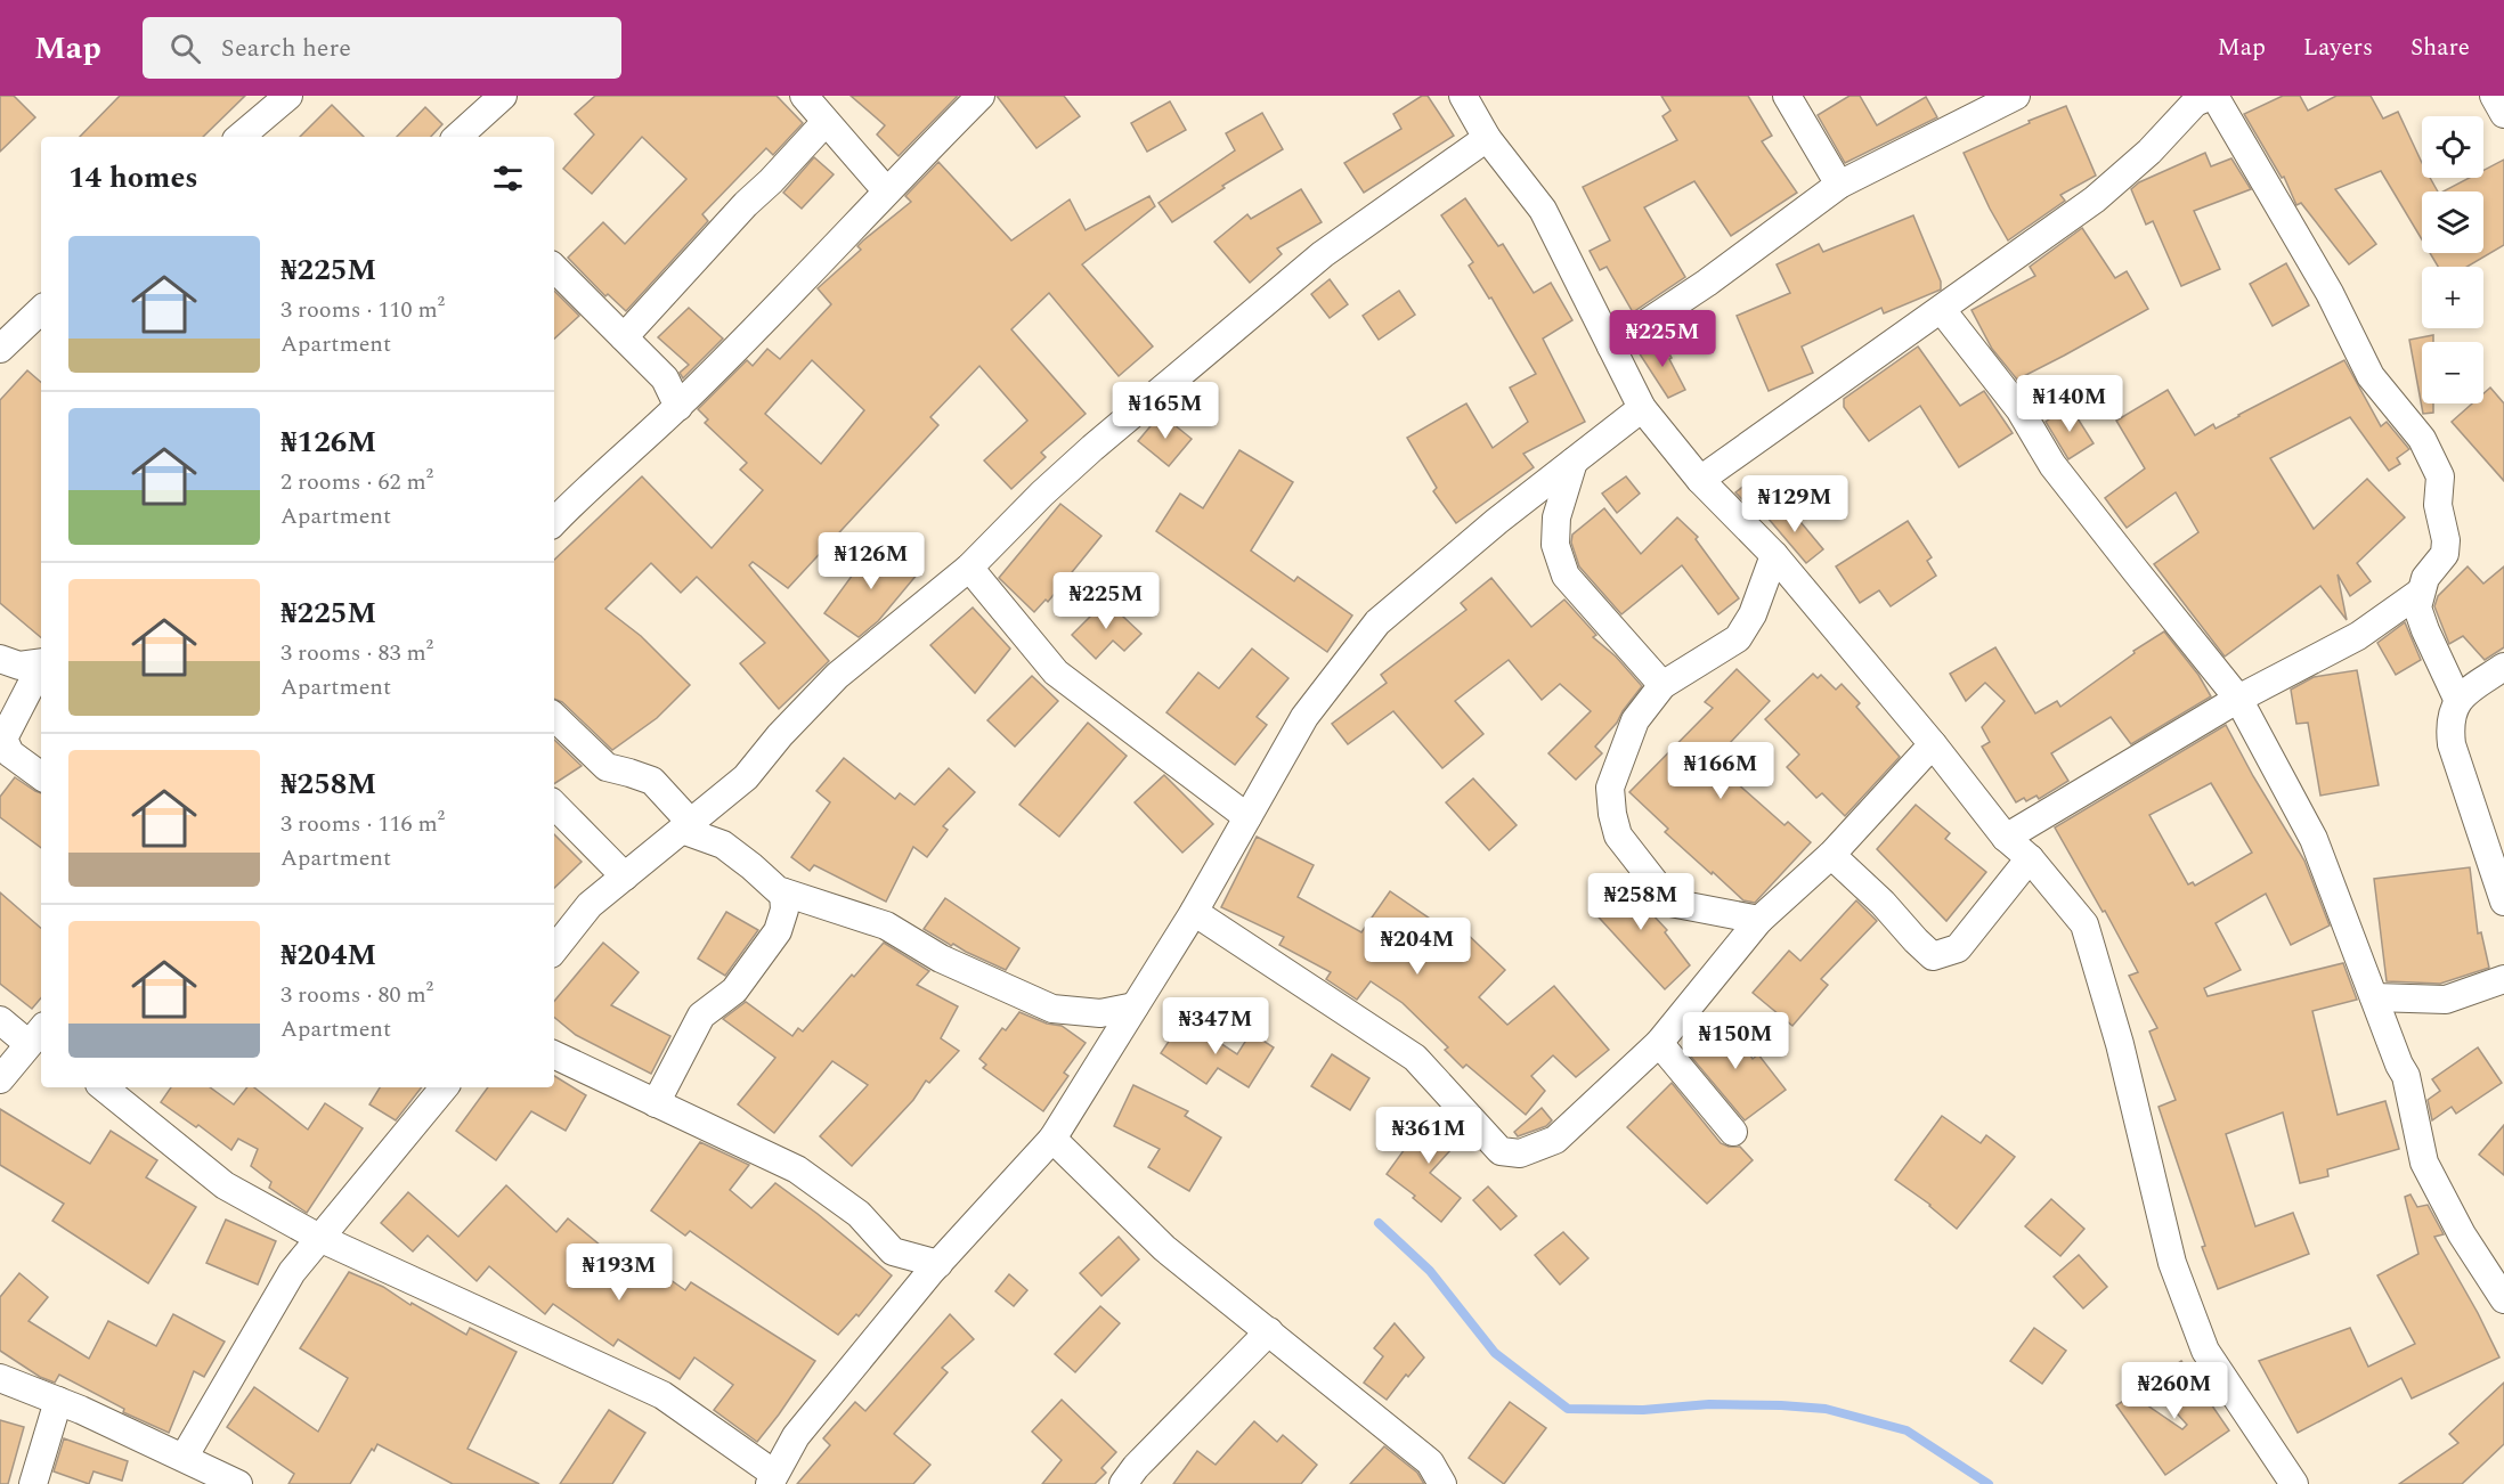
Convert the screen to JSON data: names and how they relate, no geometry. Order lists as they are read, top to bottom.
{
  "page": {
    "header": "Map",
    "search": "Search here",
    "nav": ["Map", "Layers", "Share"],
    "map_buttons": ["+", "−"],
    "heading": "14 homes",
    "list": [
      {
        "name": "₦225M",
        "note": "3 rooms · 110 m² · Apartment"
      },
      {
        "name": "₦126M",
        "note": "2 rooms · 62 m² · Apartment"
      },
      {
        "name": "₦225M",
        "note": "3 rooms · 83 m² · Apartment"
      },
      {
        "name": "₦258M",
        "note": "3 rooms · 116 m² · Apartment"
      },
      {
        "name": "₦204M",
        "note": "3 rooms · 80 m² · Apartment"
      }
    ],
    "price": [
      "₦225M",
      "₦140M",
      "₦165M",
      "₦129M",
      "₦126M",
      "₦225M",
      "₦166M",
      "₦258M",
      "₦204M",
      "₦347M",
      "₦150M",
      "₦361M",
      "₦193M",
      "₦260M"
    ]
  }
}
